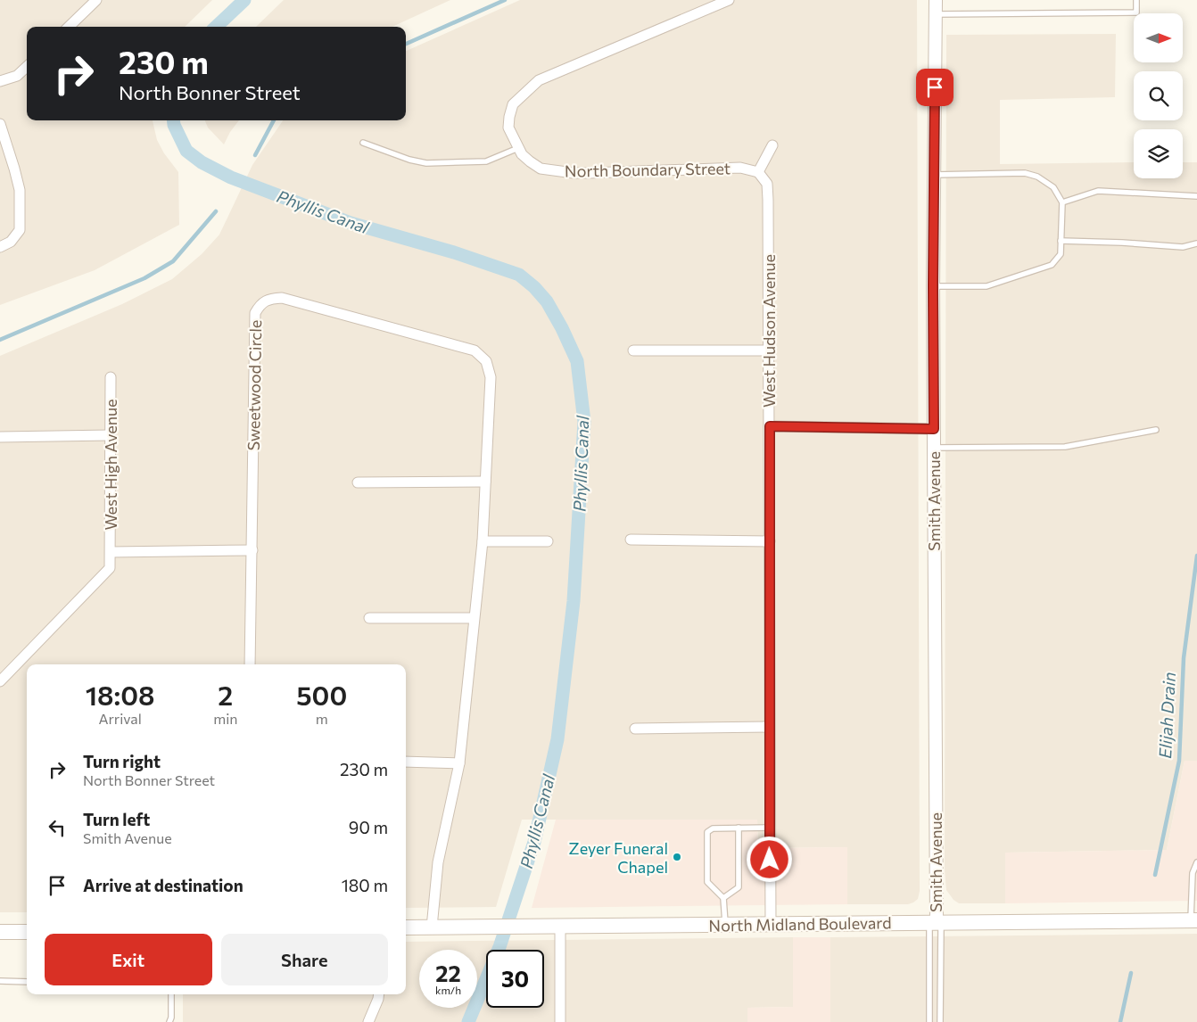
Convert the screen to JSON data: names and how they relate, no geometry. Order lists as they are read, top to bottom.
{
  "streets": {
    "main road": ["North Midland Boulevard"],
    "street": [
      "North Boundary Street",
      "West Hudson Avenue",
      "Sweetwood Circle",
      "West High Avenue",
      "Smith Avenue"
    ]
  },
  "crossings": [
    ["North Boundary Street", "West Hudson Avenue"],
    ["West Hudson Avenue", "North Midland Boulevard"],
    ["Sweetwood Circle", "North Midland Boulevard"],
    ["Smith Avenue", "North Midland Boulevard"]
  ],
  "water": ["Phyllis Canal", "Elijah Drain"],
  "places": ["Zeyer Funeral Chapel"],
  "north": "right",
  "page": {
    "turn": ["230 m", "North Bonner Street"],
    "eta": [
      "18:08",
      "Arrival",
      "2",
      "min",
      "500",
      "m"
    ],
    "list": [
      {
        "name": "Turn right",
        "note": "North Bonner Street",
        "value": "230 m"
      },
      {
        "name": "Turn left",
        "note": "Smith Avenue",
        "value": "90 m"
      },
      {
        "name": "Arrive at destination",
        "value": "180 m"
      }
    ],
    "buttons": ["Exit", "Share"],
    "speed": "22 km/h",
    "limit": "30"
  }
}
